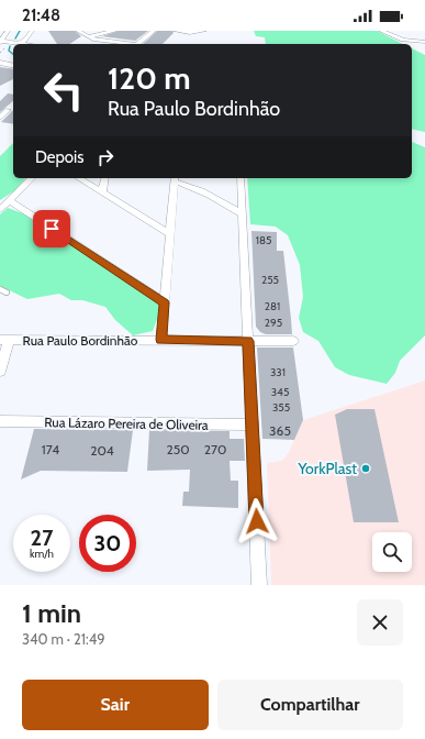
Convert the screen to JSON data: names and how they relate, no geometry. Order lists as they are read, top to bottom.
{
  "streets": {
    "street": ["Rua Paulo Bordinhão", "Rua Lázaro Pereira de Oliveira"]
  },
  "places": ["YorkPlast"],
  "house_numbers": [
    "185",
    "255",
    "281",
    "295",
    "331",
    "345",
    "355",
    "365",
    "174",
    "250",
    "270",
    "204"
  ],
  "page": {
    "status": "21:48",
    "turn": ["120 m", "Rua Paulo Bordinhão"],
    "then": "Depois",
    "speed": "27 km/h",
    "limit": "30",
    "heading": ["1 min", "340 m · 21:49"],
    "buttons": ["Sair", "Compartilhar"]
  }
}
